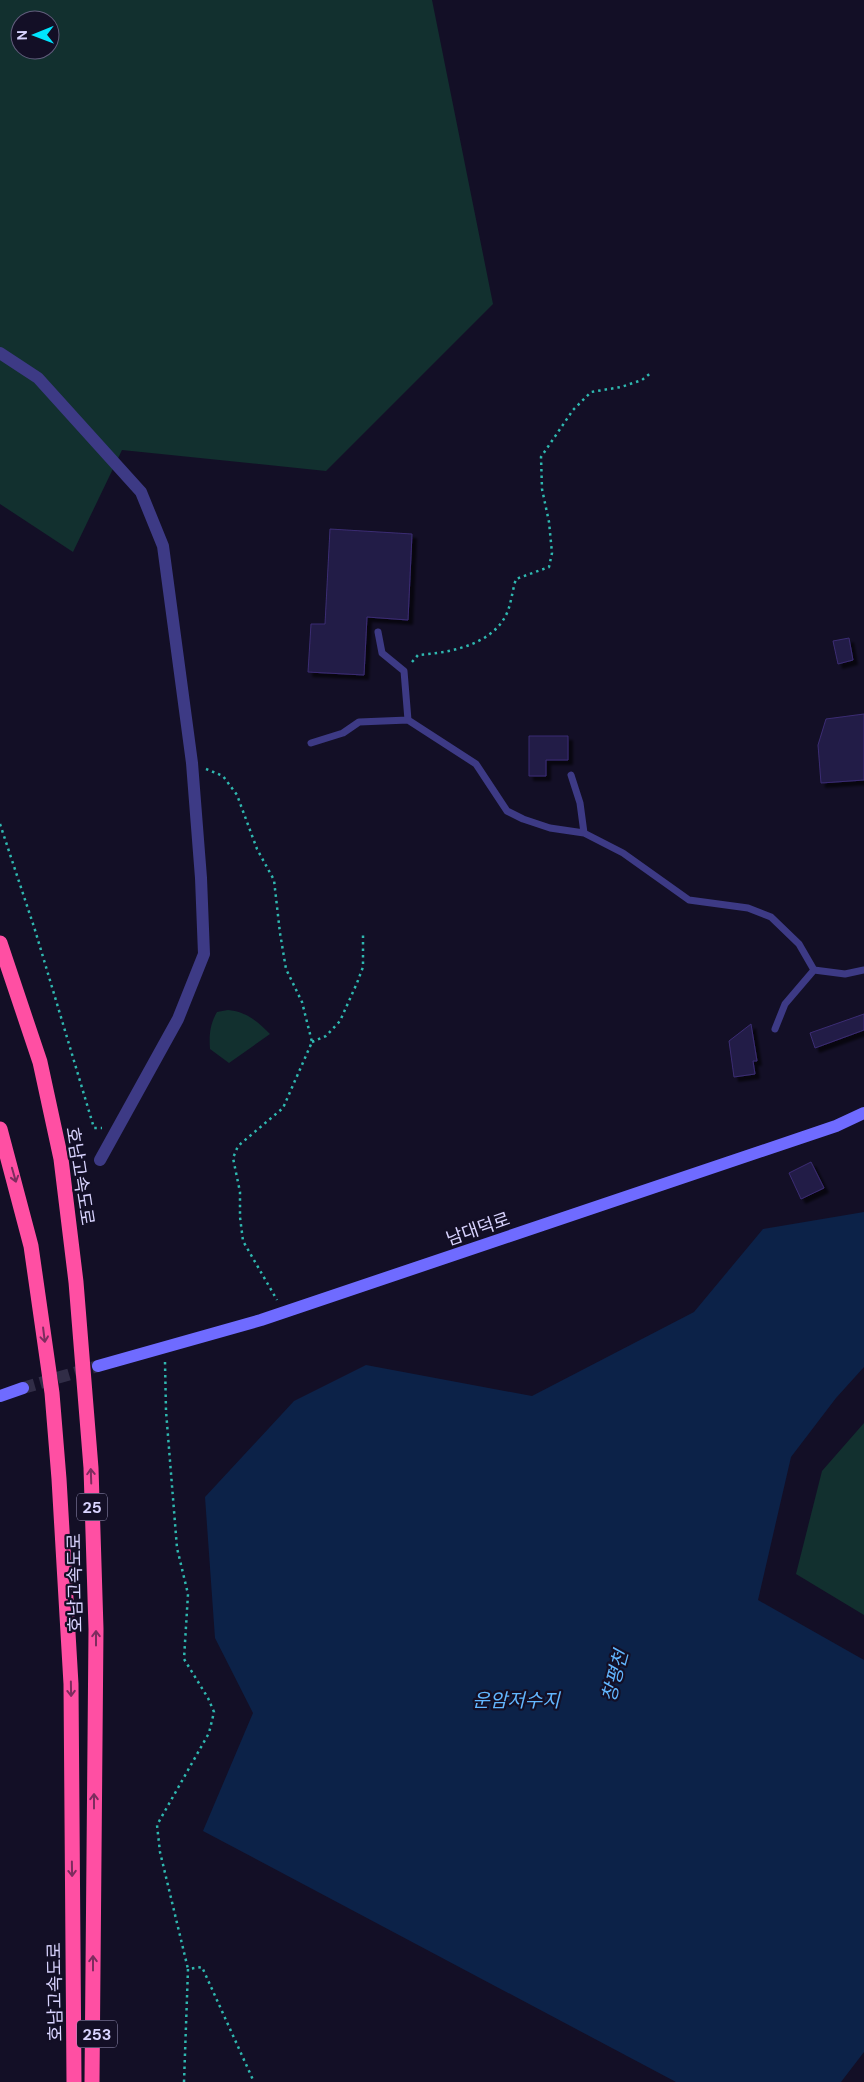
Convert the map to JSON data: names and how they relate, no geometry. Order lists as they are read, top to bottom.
{
  "streets": {
    "highway": ["호남고속도로", "25", "253"],
    "main road": ["남대덕로"]
  },
  "crossings": [
    ["호남고속도로", "253"]
  ],
  "water": ["창평천", "운암저수지"],
  "north": "left"
}
